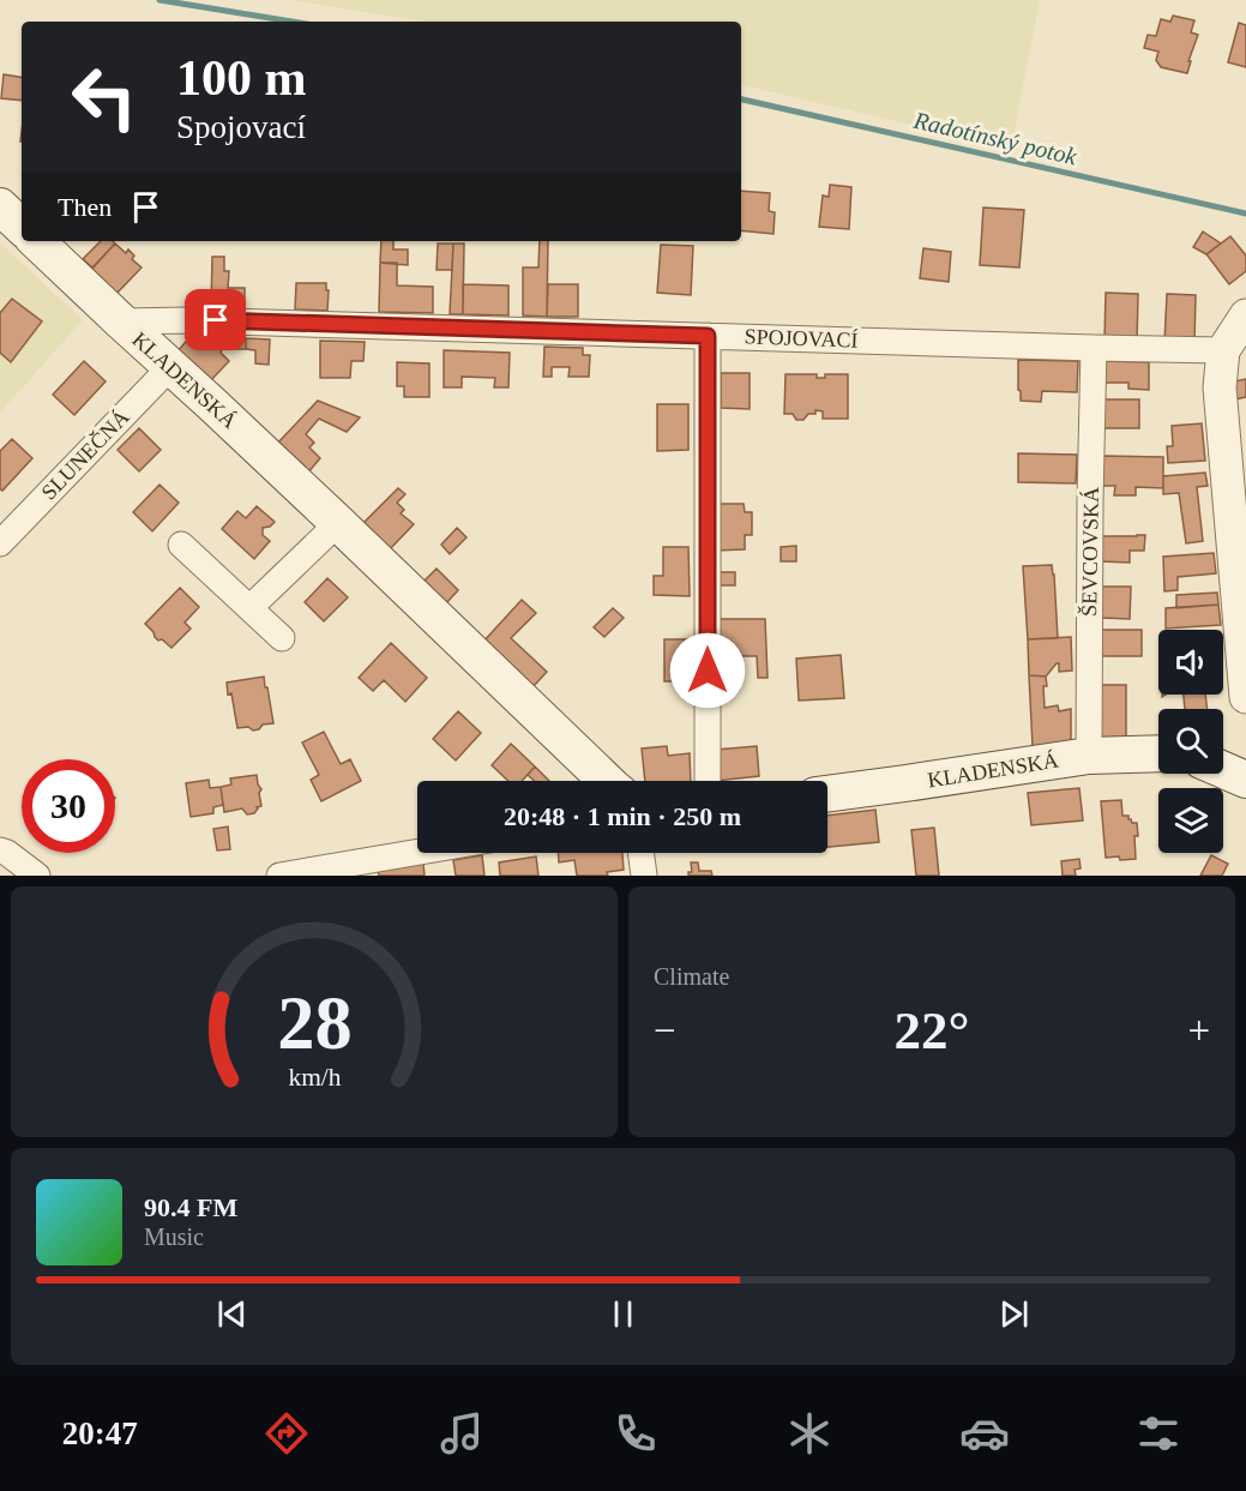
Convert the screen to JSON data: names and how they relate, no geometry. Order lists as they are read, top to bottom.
{
  "streets": {
    "main road": ["KLADENSKÁ"],
    "street": ["SPOJOVACÍ", "SLUNEČNÁ", "ŠEVCOVSKÁ"]
  },
  "crossings": [
    ["SPOJOVACÍ", "KLADENSKÁ"],
    ["SPOJOVACÍ", "ŠEVCOVSKÁ"],
    ["KLADENSKÁ", "SLUNEČNÁ"],
    ["KLADENSKÁ", "ŠEVCOVSKÁ"]
  ],
  "water": ["Radotínský potok"],
  "page": {
    "turn": ["100 m", "Spojovací"],
    "then": "Then",
    "limit": "30",
    "trip": "20:48 · 1 min · 250 m",
    "tile": "Climate",
    "heat": ["−", "22°", "+"],
    "song": ["90.4 FM", "Music"],
    "tabs": "20:47",
    "gauge": ["28", "km/h"]
  }
}
